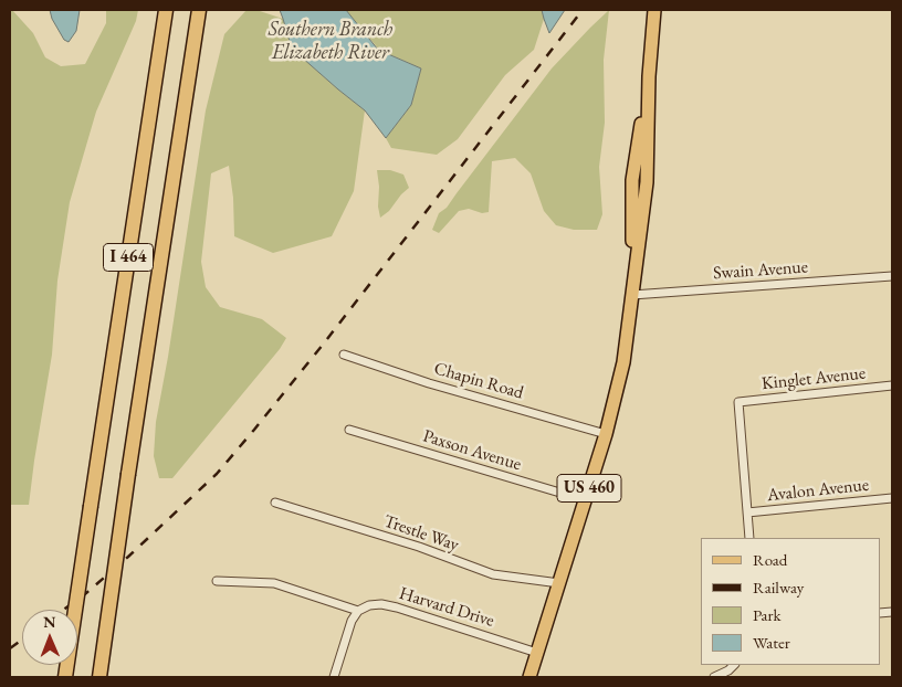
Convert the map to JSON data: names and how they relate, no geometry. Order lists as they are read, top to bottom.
{
  "streets": {
    "highway": ["I 464"],
    "main road": ["US 460"],
    "street": [
      "Swain Avenue",
      "Kinglet Avenue",
      "Chapin Road",
      "Paxson Avenue",
      "Avalon Avenue",
      "Trestle Way",
      "Harvard Drive"
    ]
  },
  "crossings": [
    ["Swain Avenue", "US 460"],
    ["Kinglet Avenue", "Avalon Avenue"],
    ["Chapin Road", "US 460"],
    ["Paxson Avenue", "US 460"],
    ["US 460", "Trestle Way"],
    ["US 460", "Harvard Drive"]
  ],
  "water": ["Southern Branch Elizabeth River"],
  "legend": [
    "Road",
    "Railway",
    "Park",
    "Water"
  ],
  "north": "top"
}
